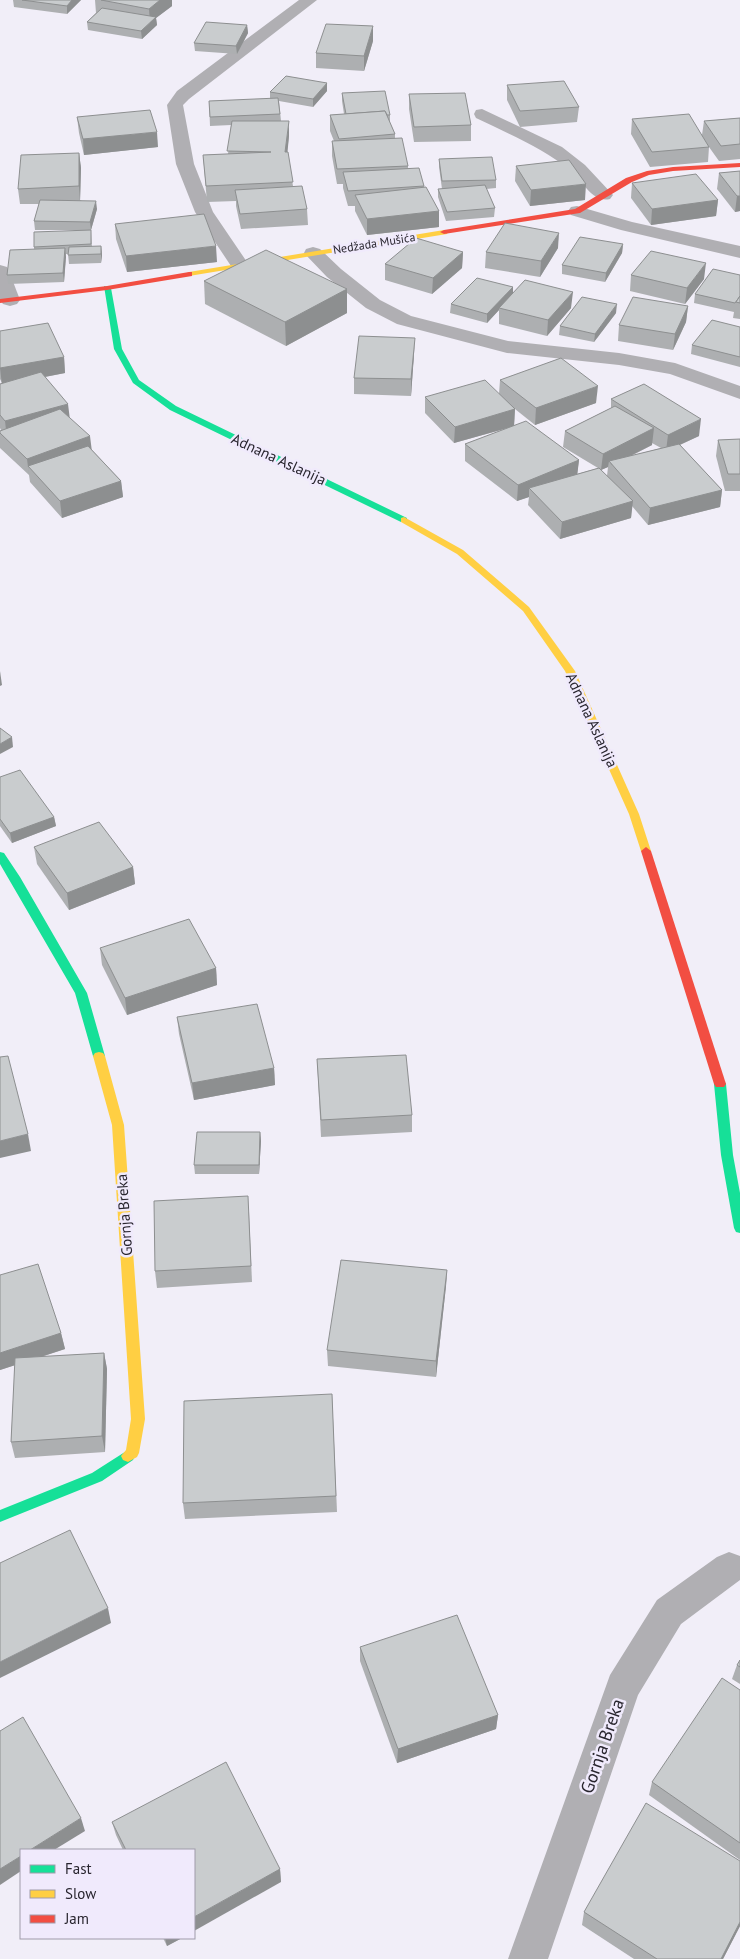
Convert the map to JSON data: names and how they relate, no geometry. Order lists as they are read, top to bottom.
{
  "streets": {
    "street": ["Nedžada Mušića", "Adnana Aslanija", "Gornja Breka"]
  },
  "crossings": [
    ["Nedžada Mušića", "Adnana Aslanija"]
  ],
  "legend": ["Fast", "Slow", "Jam"]
}
